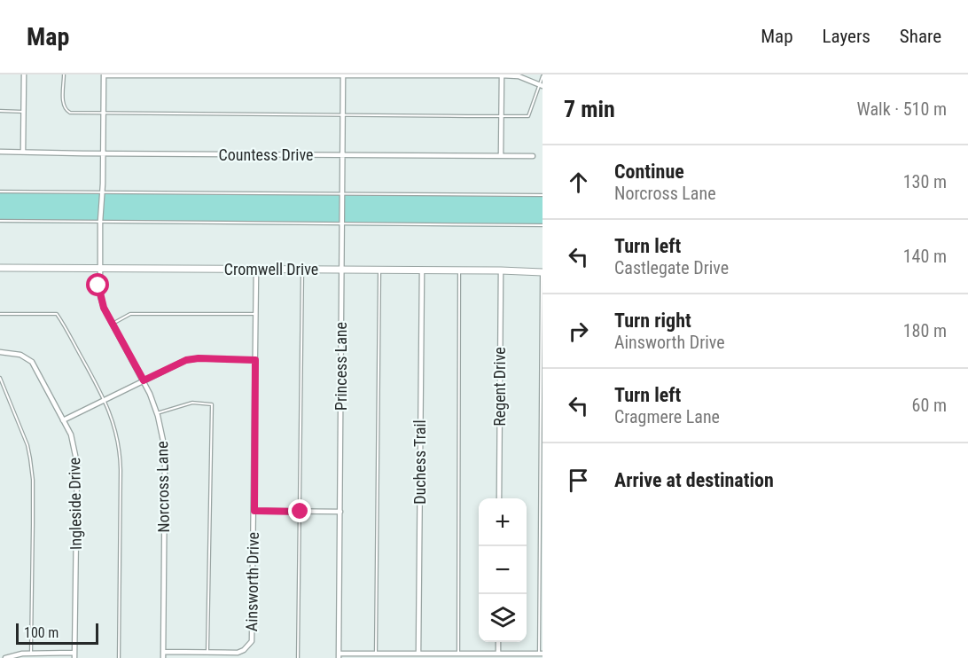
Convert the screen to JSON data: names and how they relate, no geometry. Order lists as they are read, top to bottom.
{
  "streets": {
    "street": [
      "Countess Drive",
      "Cromwell Drive",
      "Princess Lane",
      "Regent Drive",
      "Duchess Trail",
      "Norcross Lane",
      "Ingleside Drive",
      "Ainsworth Drive"
    ]
  },
  "crossings": [
    ["Countess Drive", "Princess Lane"],
    ["Countess Drive", "Norcross Lane"],
    ["Cromwell Drive", "Princess Lane"],
    ["Cromwell Drive", "Regent Drive"],
    ["Cromwell Drive", "Duchess Trail"],
    ["Cromwell Drive", "Norcross Lane"],
    ["Cromwell Drive", "Ainsworth Drive"],
    ["Norcross Lane", "Ainsworth Drive"]
  ],
  "scale_bar": "100 m",
  "page": {
    "header": "Map",
    "nav": ["Map", "Layers", "Share"],
    "heading": ["7 min", "Walk · 510 m"],
    "list": [
      ["Continue", "Norcross Lane", "130 m"],
      ["Turn left", "Castlegate Drive", "140 m"],
      ["Turn right", "Ainsworth Drive", "180 m"],
      ["Turn left", "Cragmere Lane", "60 m"],
      "Arrive at destination"
    ],
    "map_buttons": ["+", "−"],
    "scale": "100 m"
  }
}
